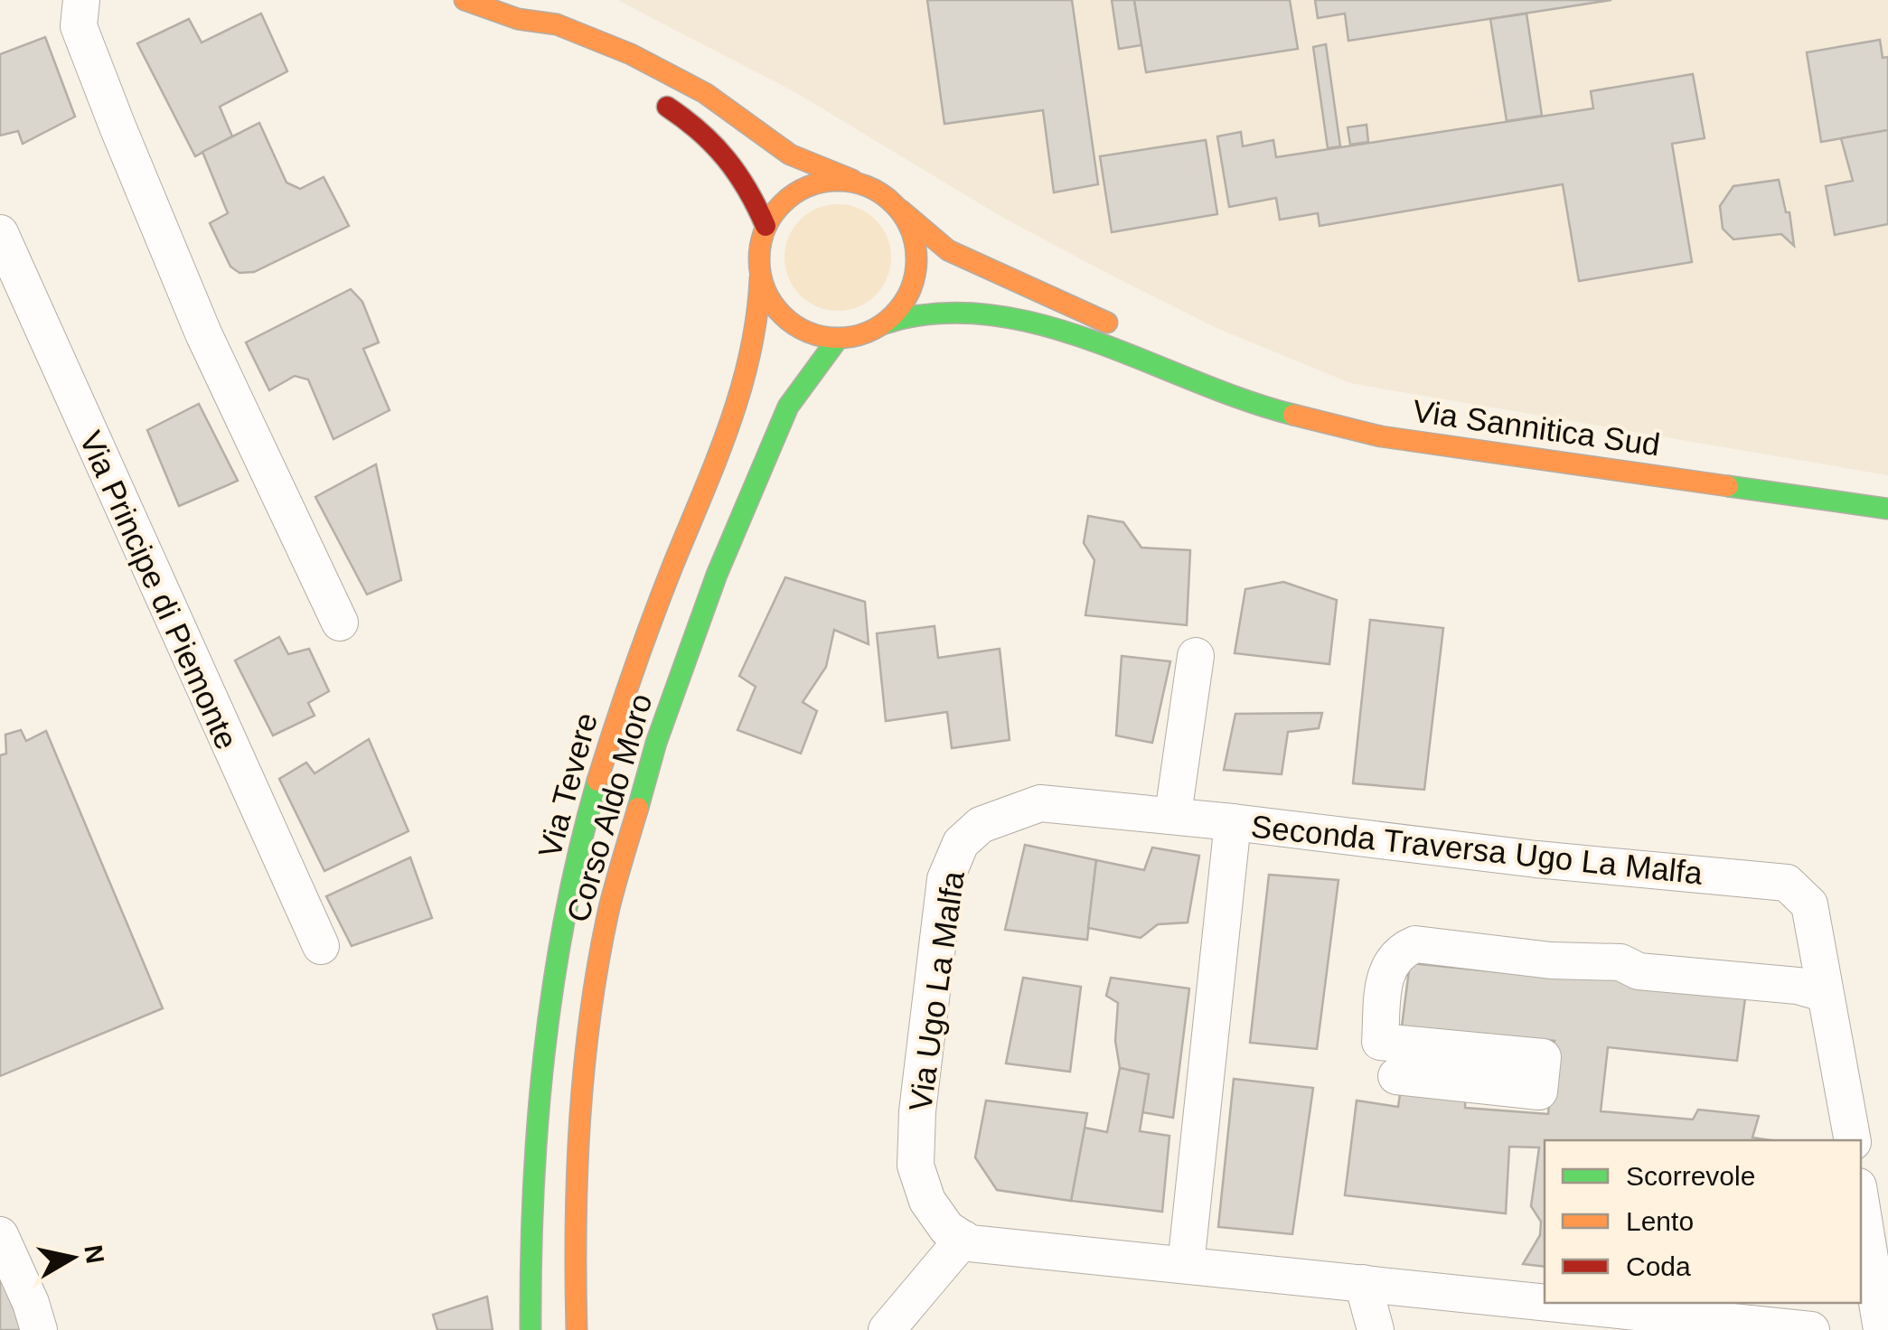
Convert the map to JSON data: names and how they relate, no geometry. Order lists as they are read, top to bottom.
{
  "streets": {
    "main road": ["Via Sannitica Sud", "Via Tevere", "Corso Aldo Moro"],
    "street": ["Via Principe di Piemonte", "Seconda Traversa Ugo La Malfa", "Via Ugo La Malfa"]
  },
  "crossings": [
    ["Via Sannitica Sud", "Via Tevere"],
    ["Via Sannitica Sud", "Corso Aldo Moro"],
    ["Via Tevere", "Corso Aldo Moro"],
    ["Seconda Traversa Ugo La Malfa", "Via Ugo La Malfa"]
  ],
  "legend": ["Scorrevole", "Lento", "Coda"],
  "north": "right"
}
